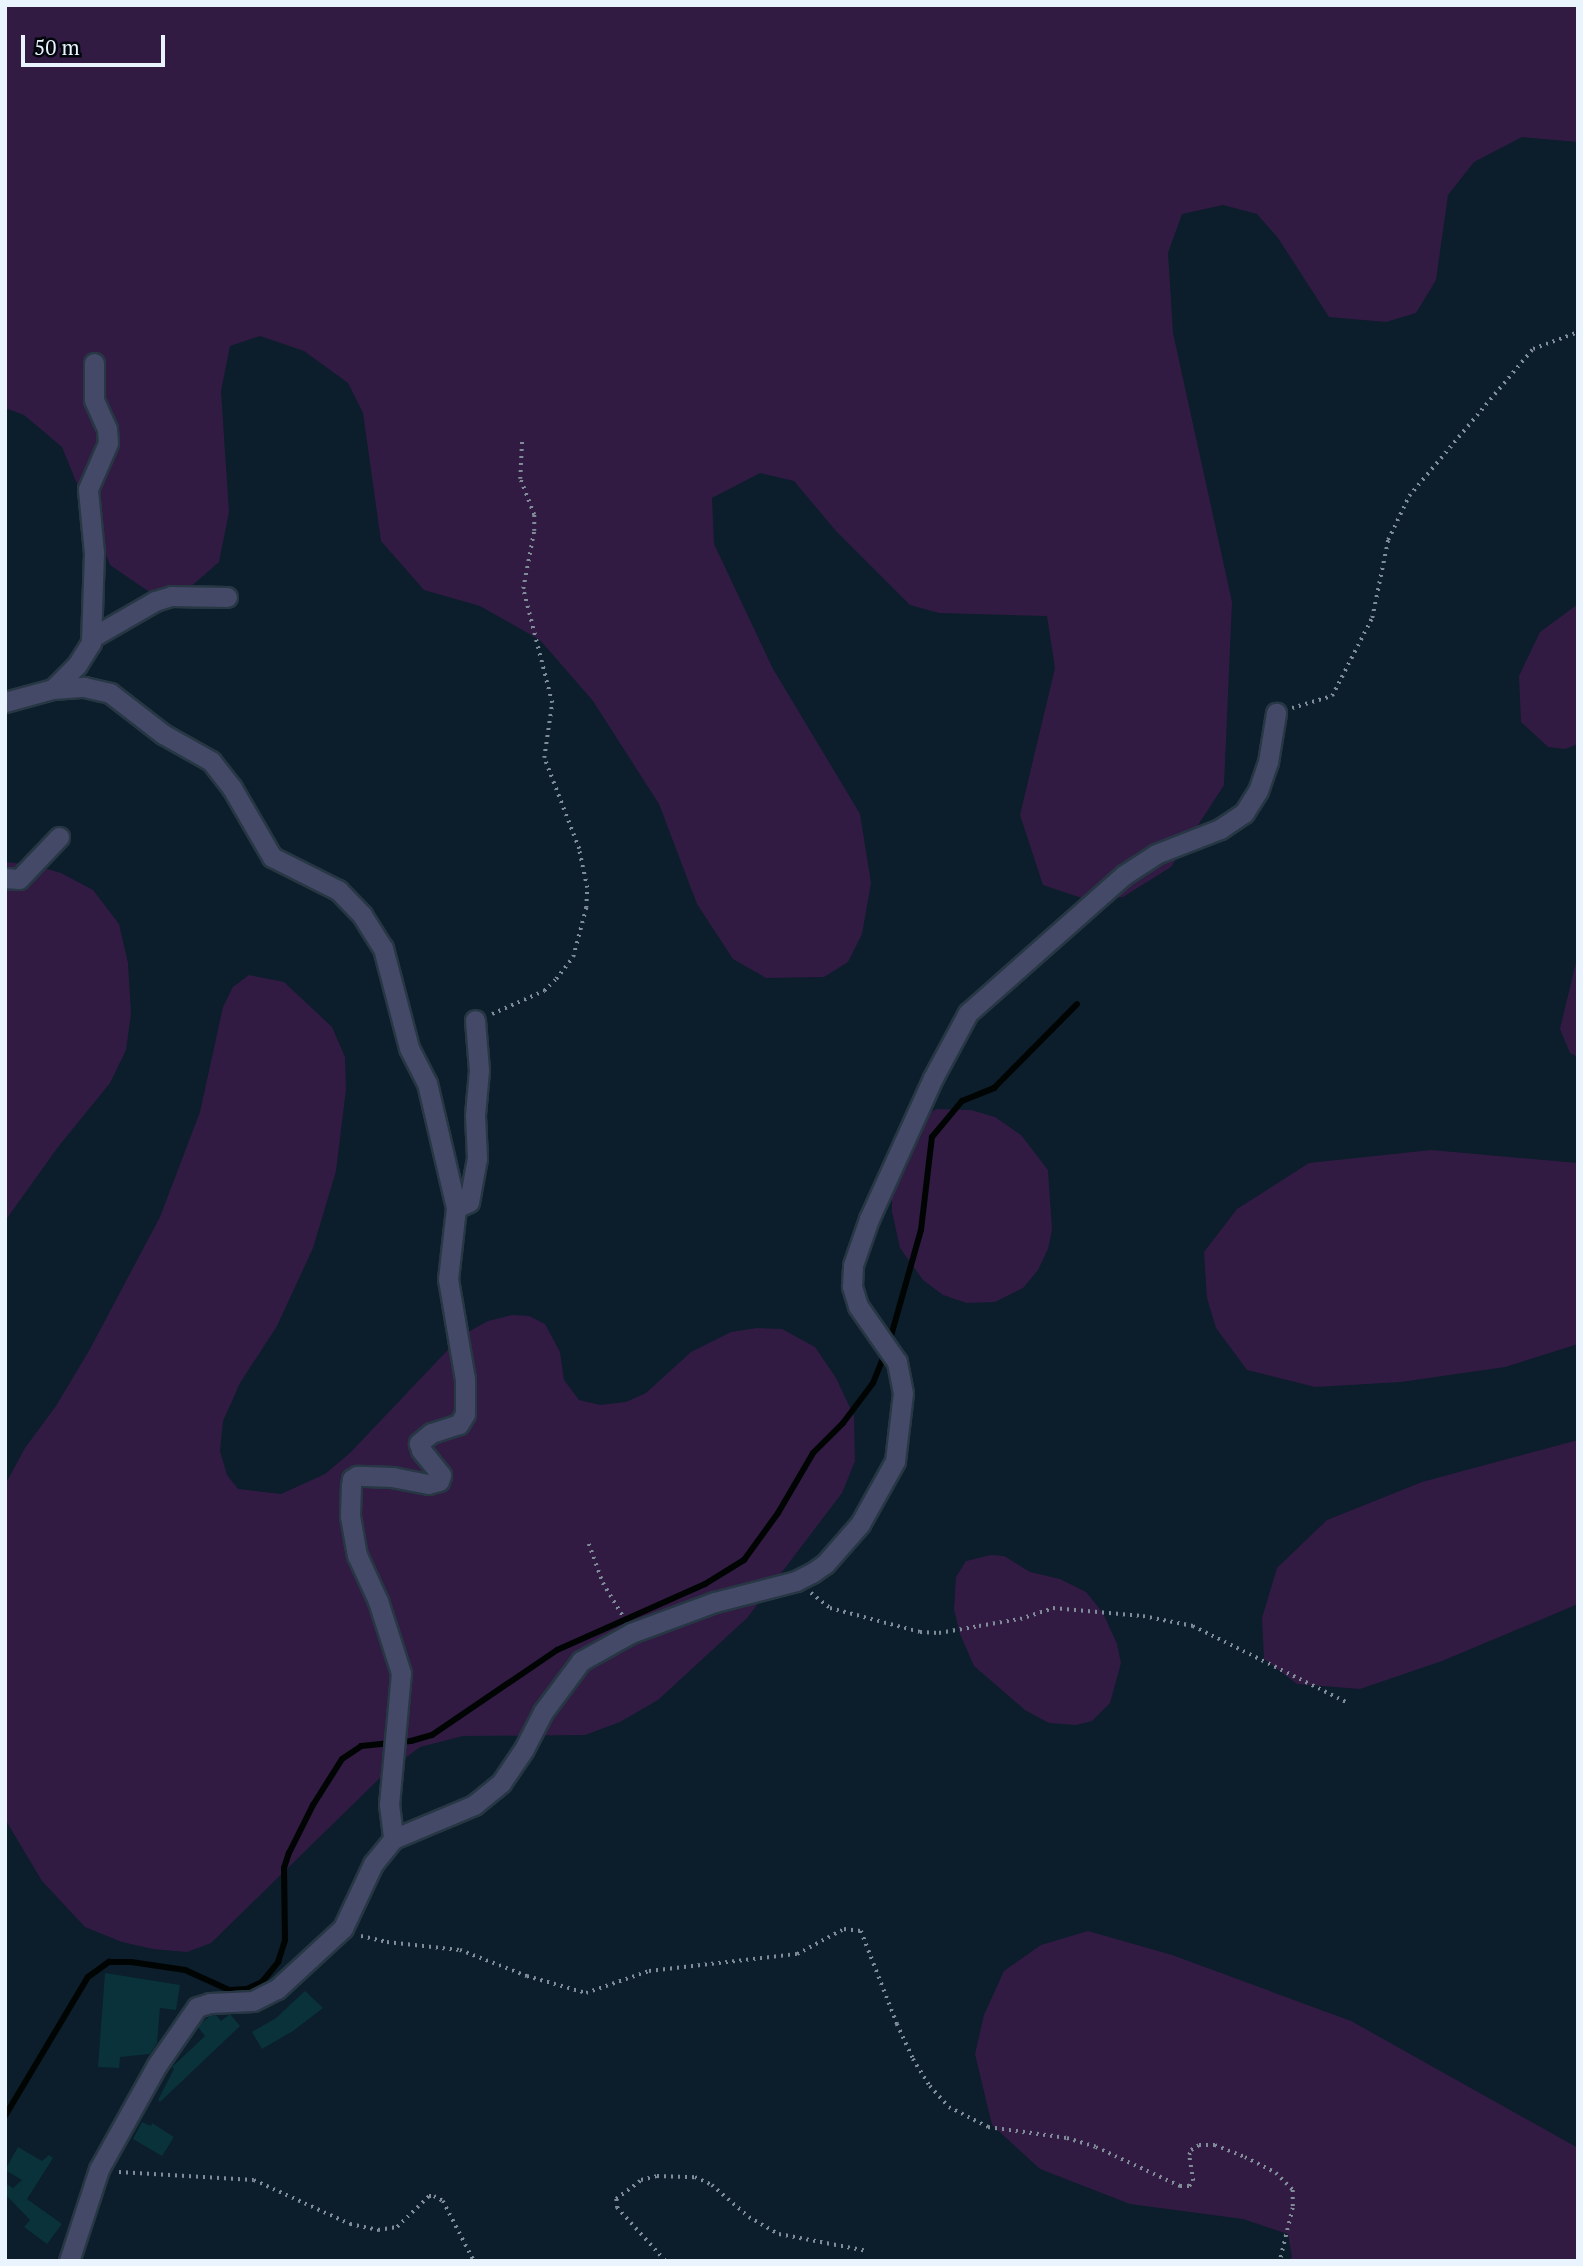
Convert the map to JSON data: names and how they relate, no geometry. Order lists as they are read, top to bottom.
{
  "scale_bar": "50 m"
}
